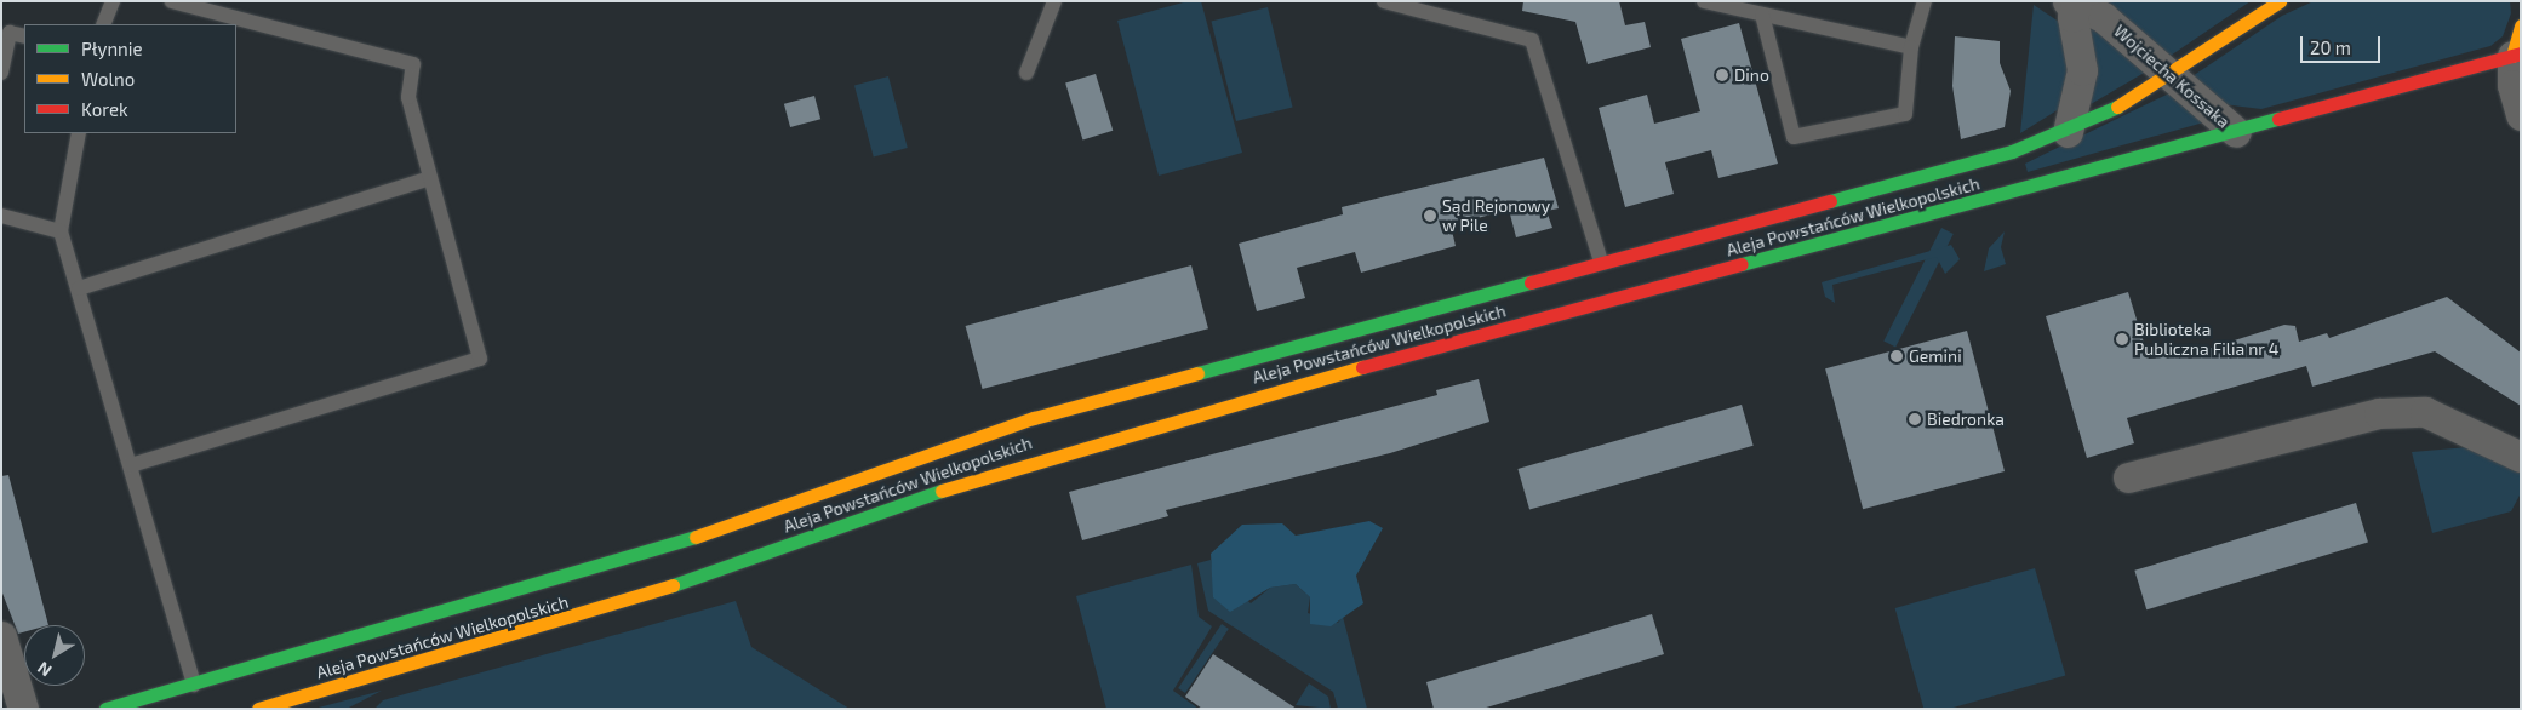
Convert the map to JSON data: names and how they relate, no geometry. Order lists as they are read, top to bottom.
{
  "streets": {
    "main road": ["Aleja Powstańców Wielkopolskich"],
    "street": ["Wojciecha Kossaka"]
  },
  "crossings": [
    ["Wojciecha Kossaka", "Aleja Powstańców Wielkopolskich"]
  ],
  "places": [
    "Dino",
    "Sąd Rejonowy w Pile",
    "Biblioteka Publiczna Filia nr 4",
    "Gemini",
    "Biedronka"
  ],
  "legend": ["Płynnie", "Wolno", "Korek"],
  "scale_bar": "20 m",
  "north": "bottom left"
}
